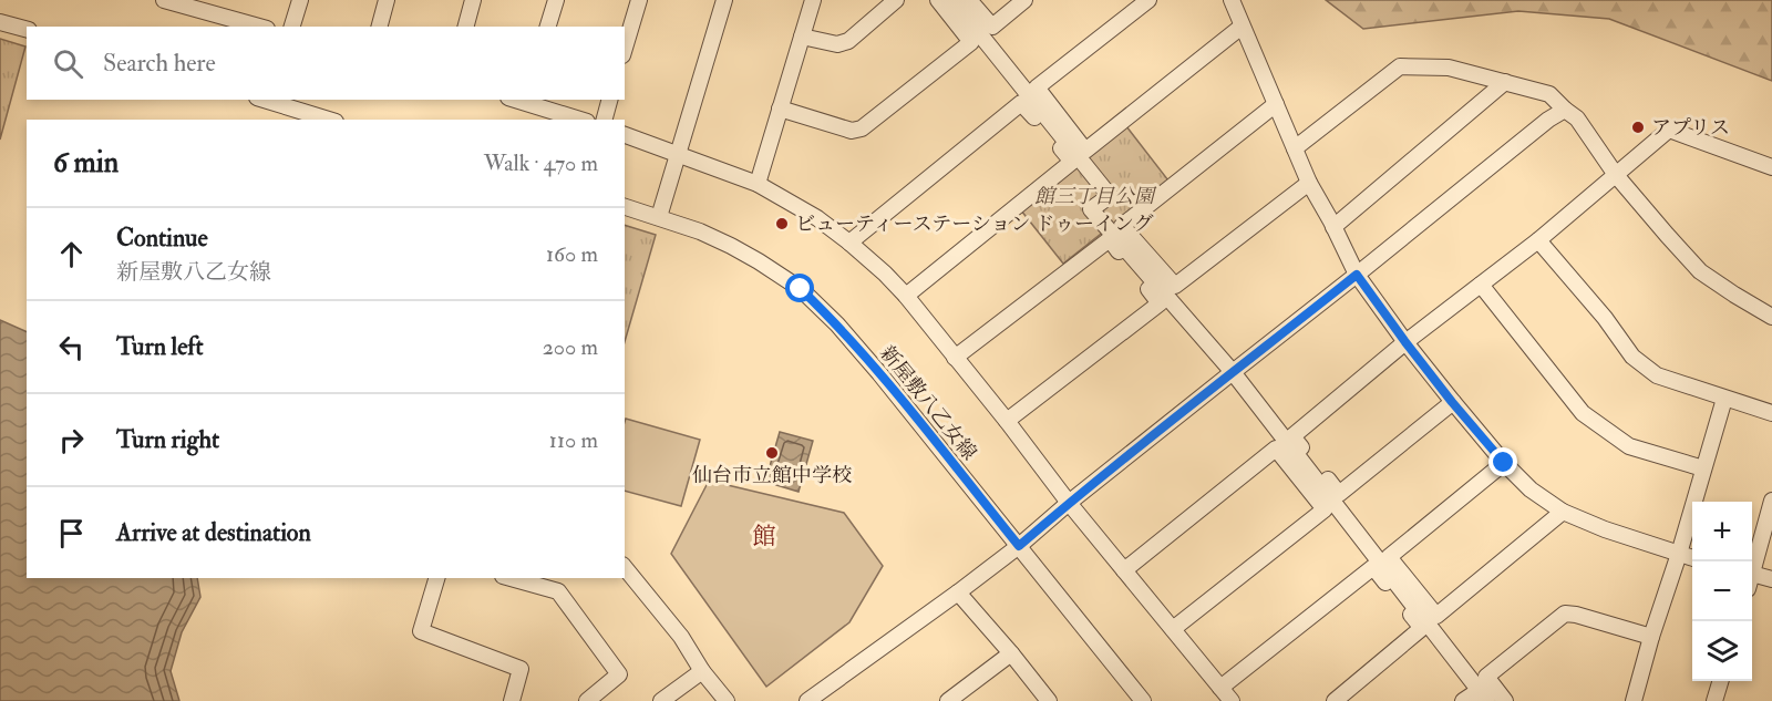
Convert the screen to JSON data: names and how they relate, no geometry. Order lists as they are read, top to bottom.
{
  "streets": {
    "street": ["新屋敷八乙女線"]
  },
  "districts": ["館"],
  "parks": ["館三丁目公園"],
  "places": ["アプリス", "ビューティーステーション ドゥーイング", "仙台市立館中学校"],
  "page": {
    "search": "Search here",
    "heading": ["6 min", "Walk · 470 m"],
    "list": [
      ["Continue", "新屋敷八乙女線", "160 m"],
      ["Turn left", "200 m"],
      ["Turn right", "110 m"],
      "Arrive at destination"
    ],
    "map_buttons": ["+", "−"]
  }
}
